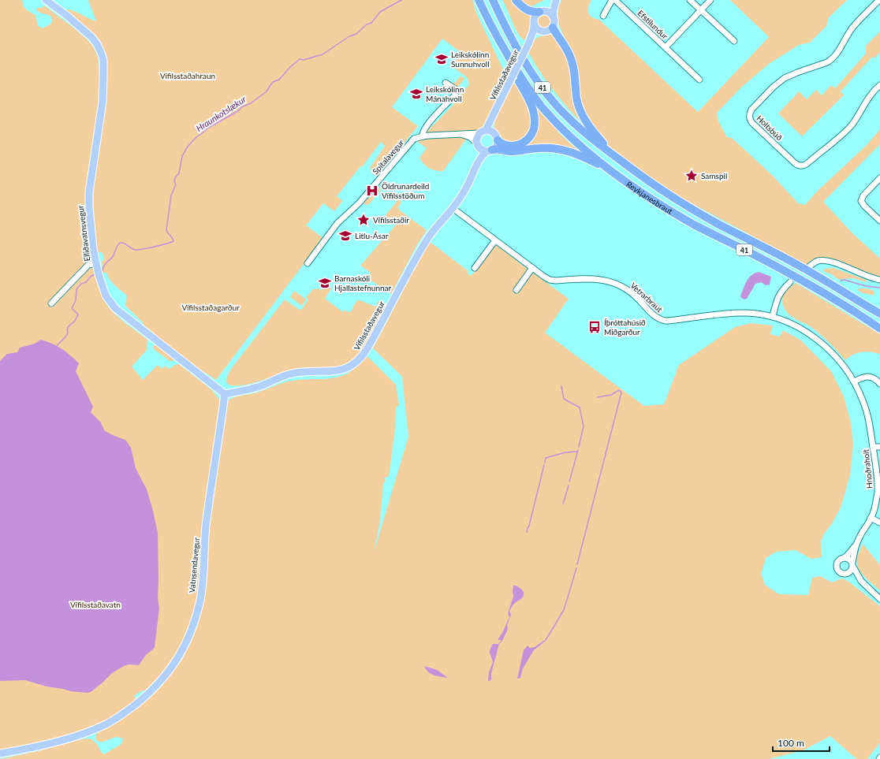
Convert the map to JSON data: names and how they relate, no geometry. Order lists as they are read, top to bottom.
{
  "streets": {
    "highway": ["41", "Reykjanesbraut"],
    "main road": ["Vífilsstaðavegur", "Elliðavatnsvegur", "Vatnsendavegur"],
    "street": [
      "Efstilundur",
      "Holtsbúð",
      "Spítalavegur",
      "Vetrarbraut",
      "Hnoðraholt"
    ]
  },
  "crossings": [
    ["Vífilsstaðavegur", "Spítalavegur"],
    ["Vífilsstaðavegur", "Elliðavatnsvegur"],
    ["Vífilsstaðavegur", "Vetrarbraut"],
    ["Vífilsstaðavegur", "Vatnsendavegur"],
    ["Elliðavatnsvegur", "Vatnsendavegur"],
    ["Vetrarbraut", "Hnoðraholt"]
  ],
  "water": ["Hraunkotslækur"],
  "parks": ["Vífilsstaðahraun", "Vífilsstaðagarður", "Vífilsstaðavatn"],
  "places": {
    "school or university": [
      "Leikskólinn Sunnuhvoll",
      "Leikskólinn Mánahvoll",
      "Litlu-Ásar",
      "Barnaskóli Hjallastefnunnar"
    ],
    "place": ["Samspil", "Vífilsstaðir"],
    "hospital": ["Öldrunardeild Vífilsstöðum"],
    "bus stop": ["Íþróttahúsið Miðgarður"]
  },
  "scale_bar": "100 m"
}
